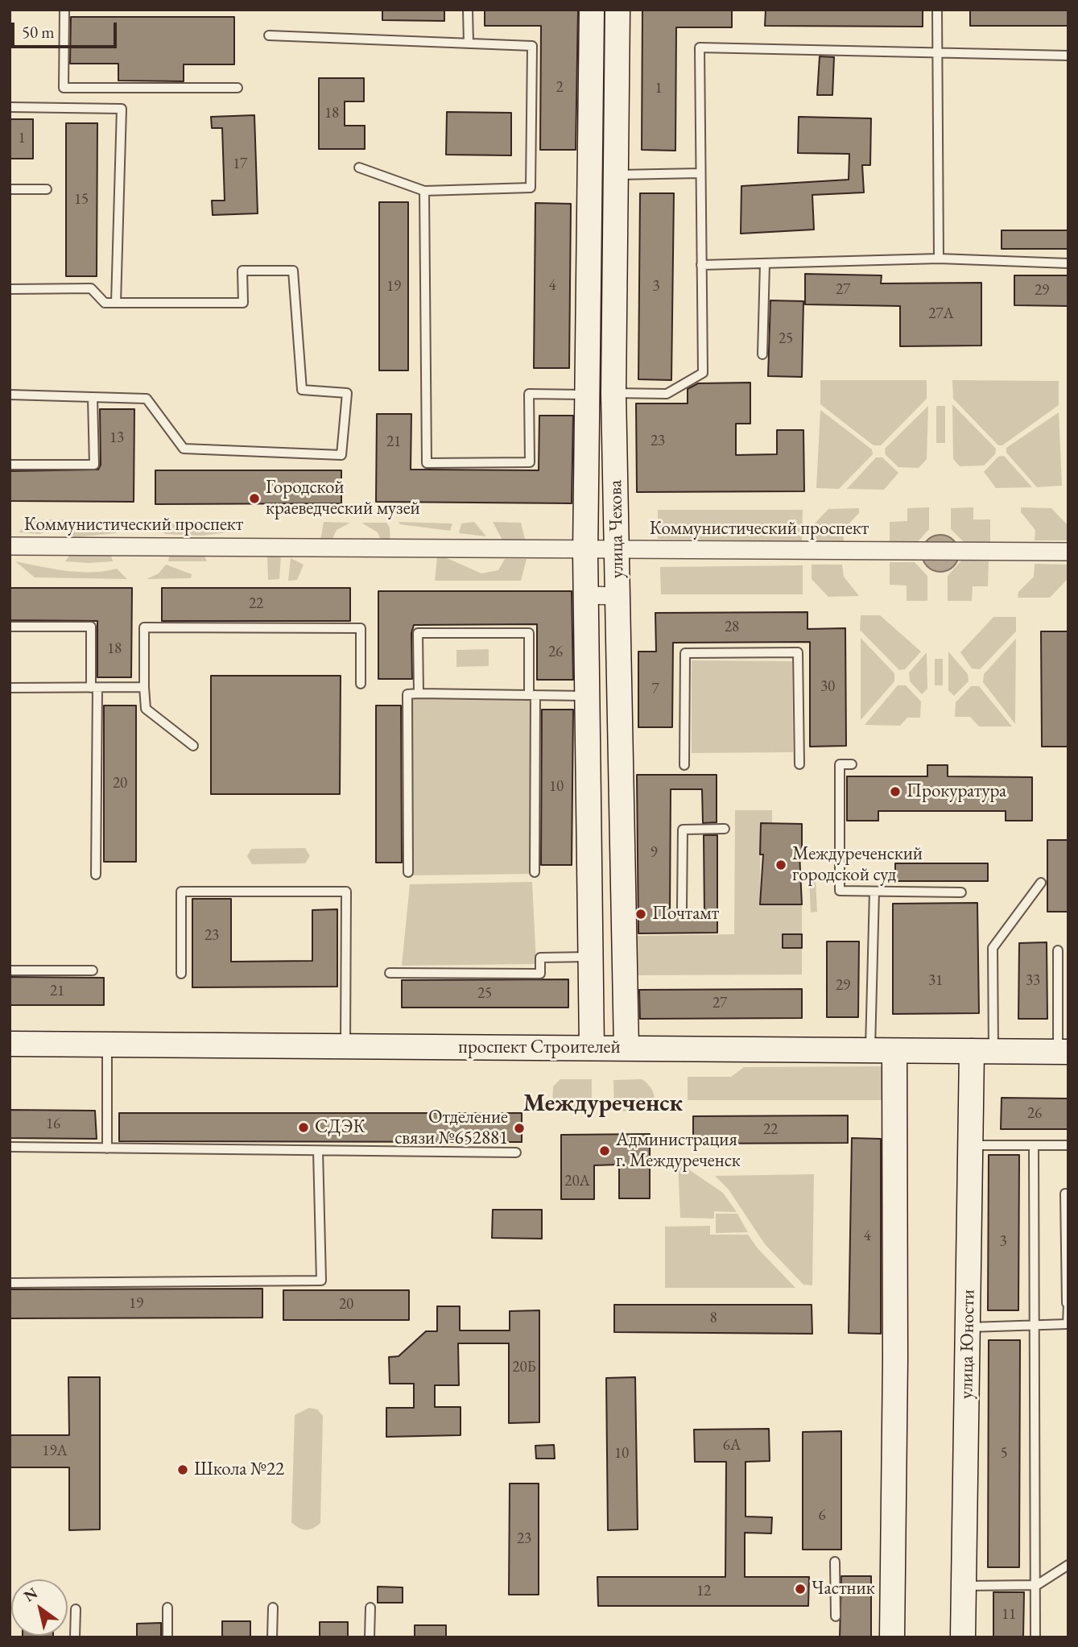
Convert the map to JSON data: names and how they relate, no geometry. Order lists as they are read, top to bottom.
{
  "streets": {
    "street": [
      "Коммунистический проспект",
      "улица Чехова",
      "проспект Строителей",
      "улица Юности"
    ]
  },
  "crossings": [
    ["Коммунистический проспект", "улица Чехова"],
    ["улица Чехова", "проспект Строителей"],
    ["проспект Строителей", "улица Юности"]
  ],
  "districts": ["Междуреченск"],
  "places": [
    "Городской краеведческий музей",
    "Прокуратура",
    "Междуреченский городской суд",
    "Почтамт",
    "СДЭК",
    "Отделение связи №652881",
    "Администрация г. Междуреченск",
    "Школа №22",
    "Частник"
  ],
  "house_numbers": [
    "2",
    "1",
    "18",
    "1",
    "17",
    "15",
    "4",
    "19",
    "3",
    "27",
    "29",
    "27А",
    "25",
    "13",
    "23",
    "21",
    "22",
    "28",
    "18",
    "26",
    "30",
    "7",
    "20",
    "10",
    "9",
    "23",
    "31",
    "33",
    "29",
    "21",
    "25",
    "27",
    "26",
    "16",
    "22",
    "20А",
    "4",
    "3",
    "19",
    "20",
    "8",
    "20Б",
    "6А",
    "19А",
    "10",
    "5",
    "6",
    "23",
    "12",
    "11"
  ],
  "scale_bar": "50 m",
  "north": "top left"
}
